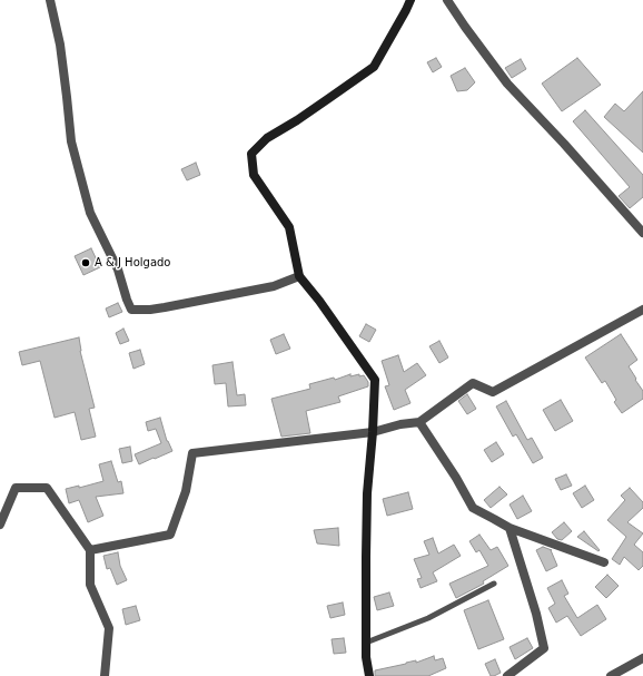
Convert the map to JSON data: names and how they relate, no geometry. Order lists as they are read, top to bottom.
{
  "places": ["A & J Holgado"]
}
